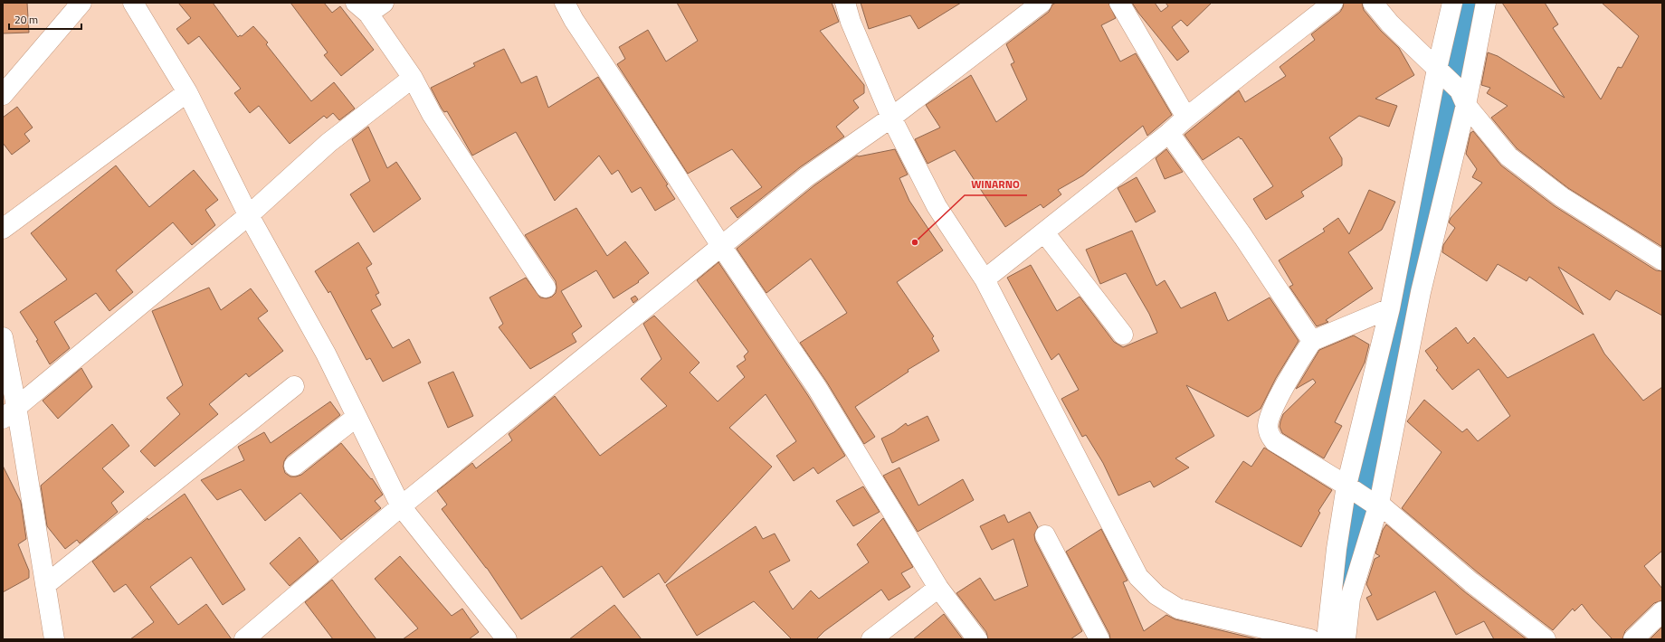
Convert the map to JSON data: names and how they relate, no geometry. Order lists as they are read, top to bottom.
{
  "places": ["WINARNO"],
  "scale_bar": "20 m"
}
